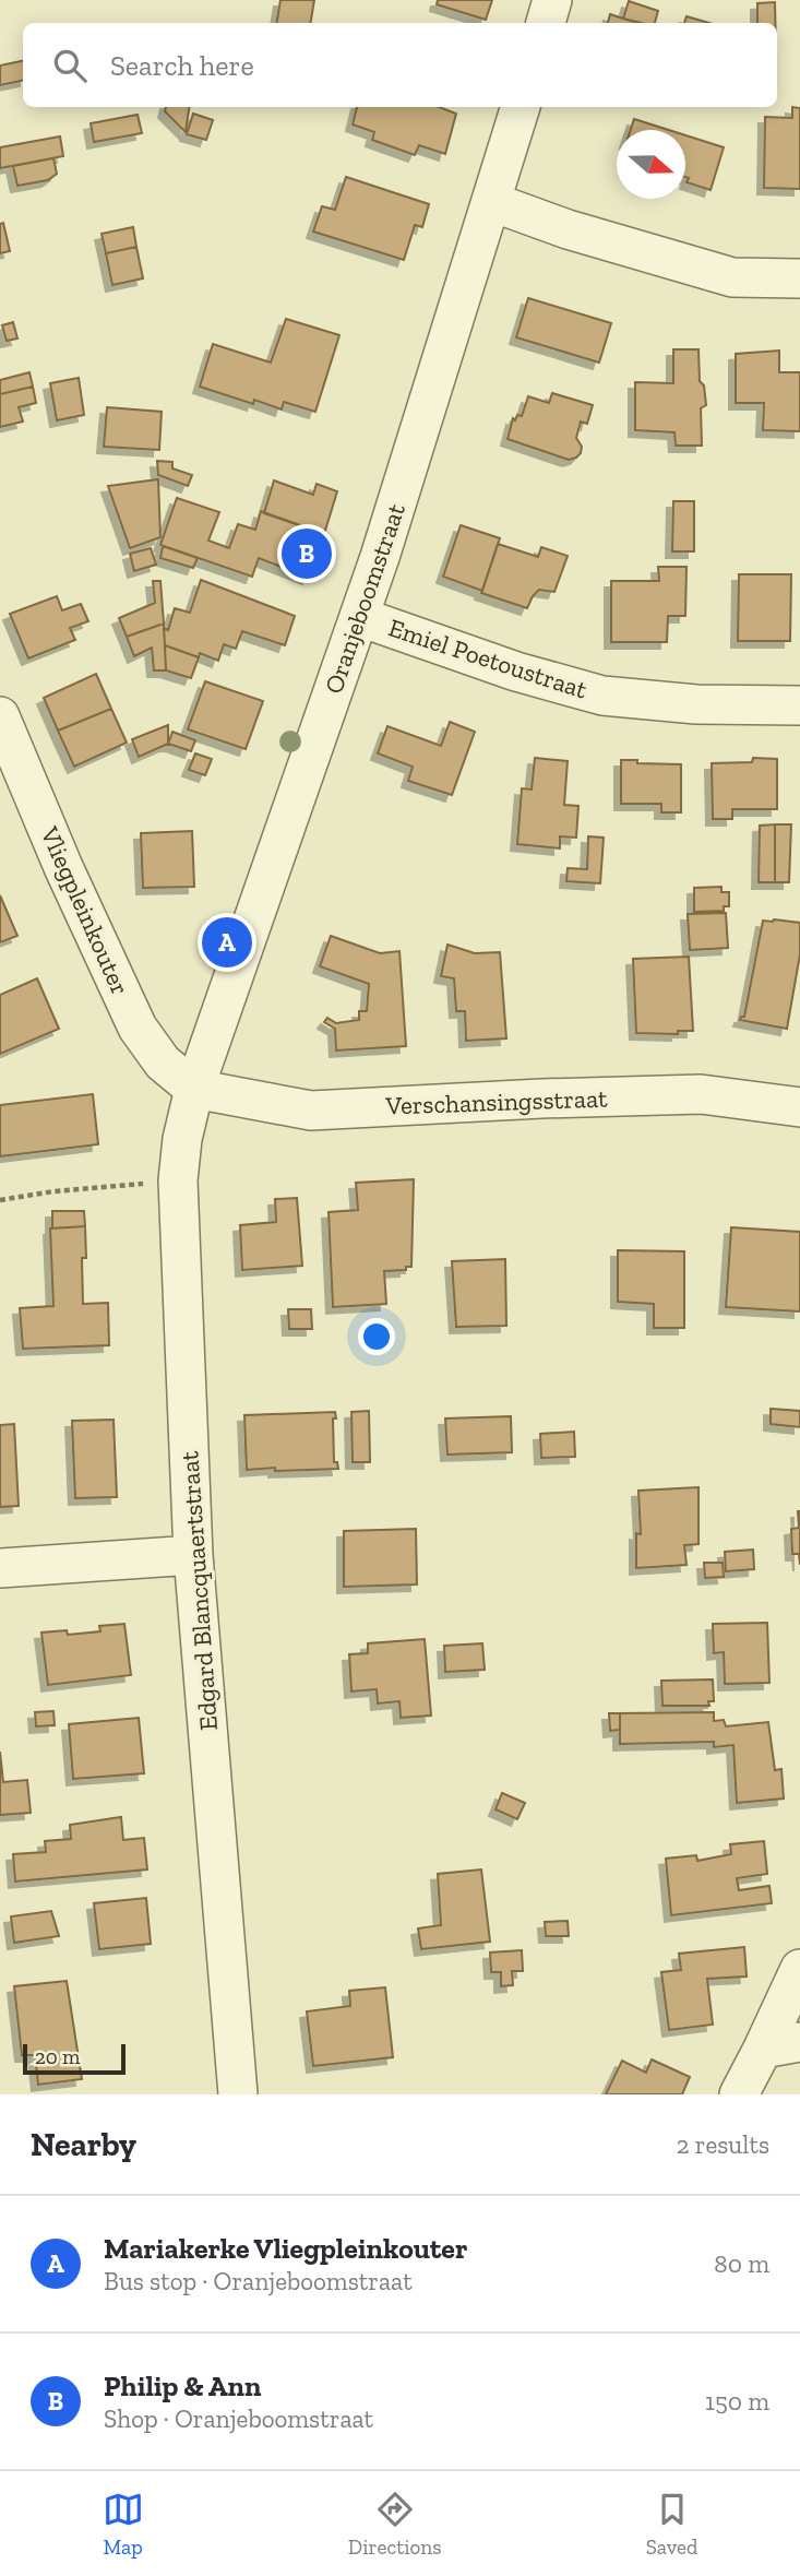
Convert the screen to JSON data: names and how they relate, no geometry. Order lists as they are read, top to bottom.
{
  "streets": {
    "street": [
      "Oranjeboomstraat",
      "Emiel Poetoustraat",
      "Vliegpleinkouter",
      "Verschansingsstraat",
      "Edgard Blancquaertstraat"
    ]
  },
  "crossings": [
    ["Oranjeboomstraat", "Emiel Poetoustraat"],
    ["Oranjeboomstraat", "Vliegpleinkouter"],
    ["Oranjeboomstraat", "Verschansingsstraat"],
    ["Oranjeboomstraat", "Edgard Blancquaertstraat"],
    ["Vliegpleinkouter", "Verschansingsstraat"],
    ["Vliegpleinkouter", "Edgard Blancquaertstraat"],
    ["Verschansingsstraat", "Edgard Blancquaertstraat"]
  ],
  "scale_bar": "20 m",
  "north": "right",
  "page": {
    "search": "Search here",
    "pins": ["B", "A"],
    "scale": "20 m",
    "heading": ["Nearby", "2 results"],
    "list": [
      {
        "mark": "A",
        "name": "Mariakerke Vliegpleinkouter",
        "note": "Bus stop · Oranjeboomstraat",
        "value": "80 m"
      },
      {
        "mark": "B",
        "name": "Philip & Ann",
        "note": "Shop · Oranjeboomstraat",
        "value": "150 m"
      }
    ],
    "nav": ["Map", "Directions", "Saved"]
  }
}
